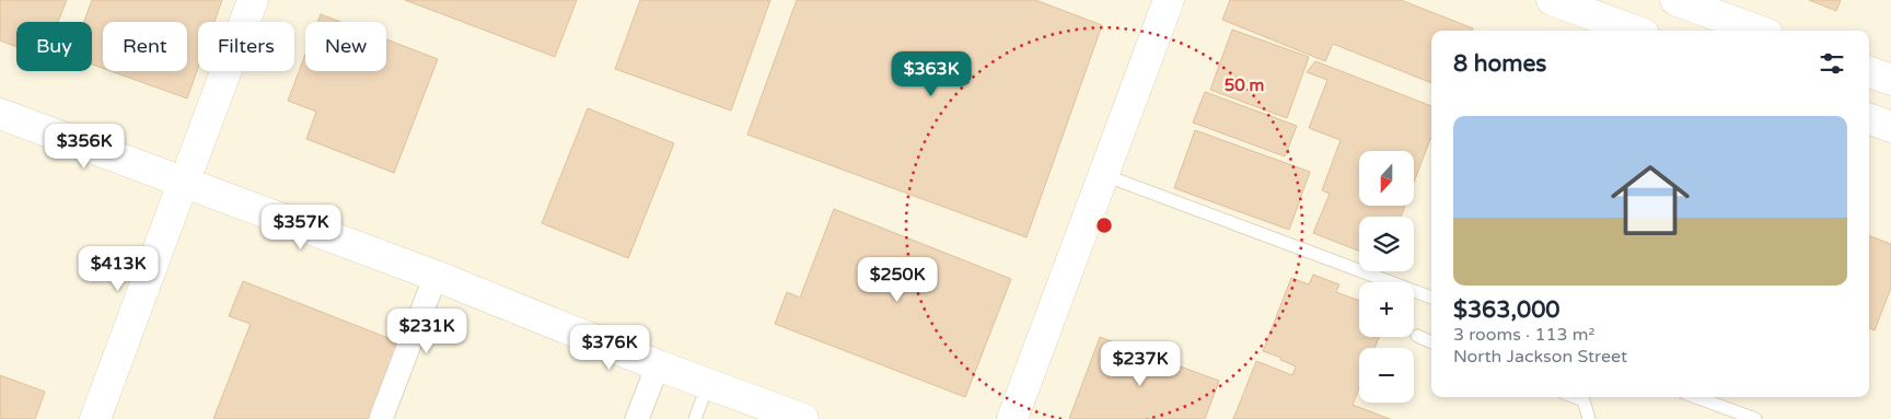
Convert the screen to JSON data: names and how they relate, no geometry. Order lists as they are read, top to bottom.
{
  "north": "bottom",
  "page": {
    "chip": [
      "Buy",
      "Rent",
      "Filters",
      "New"
    ],
    "heading": "8 homes",
    "price": [
      "$363K",
      "$356K",
      "$357K",
      "$413K",
      "$250K",
      "$231K",
      "$376K",
      "$237K"
    ],
    "list": [
      {
        "name": "$363,000",
        "note": "3 rooms · 113 m² · North Jackson Street"
      }
    ],
    "map_buttons": ["+", "−"]
  },
  "rings": ["50 m"]
}
